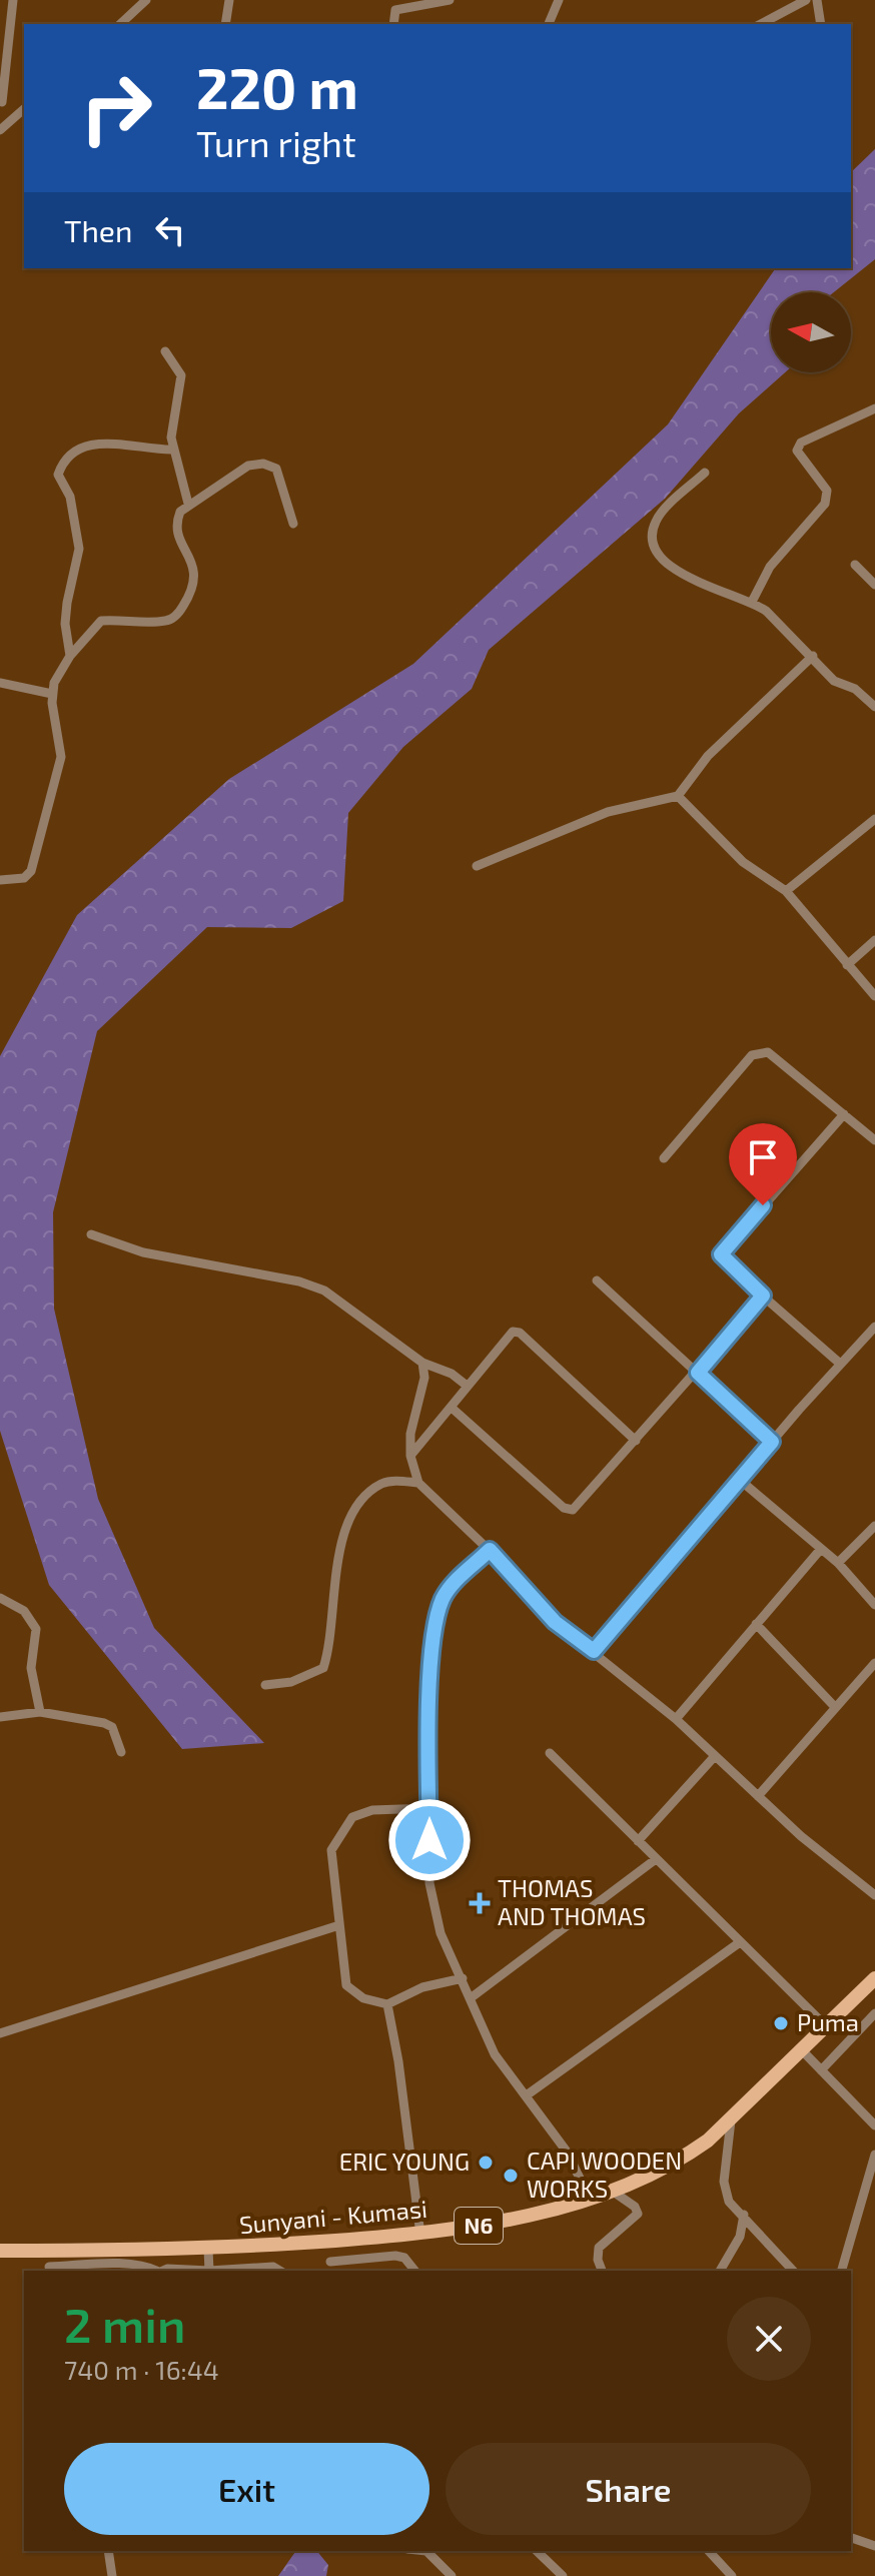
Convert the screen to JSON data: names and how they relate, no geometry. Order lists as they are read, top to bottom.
{
  "streets": {
    "main road": ["Sunyani - Kumasi", "N6"]
  },
  "places": {
    "health": ["THOMAS AND THOMAS"],
    "other": ["Puma", "ERIC YOUNG", "CAPI WOODEN WORKS"]
  },
  "north": "left",
  "page": {
    "turn": ["220 m", "Turn right"],
    "then": "Then",
    "heading": ["2 min", "740 m · 16:44"],
    "buttons": ["Exit", "Share"]
  }
}
